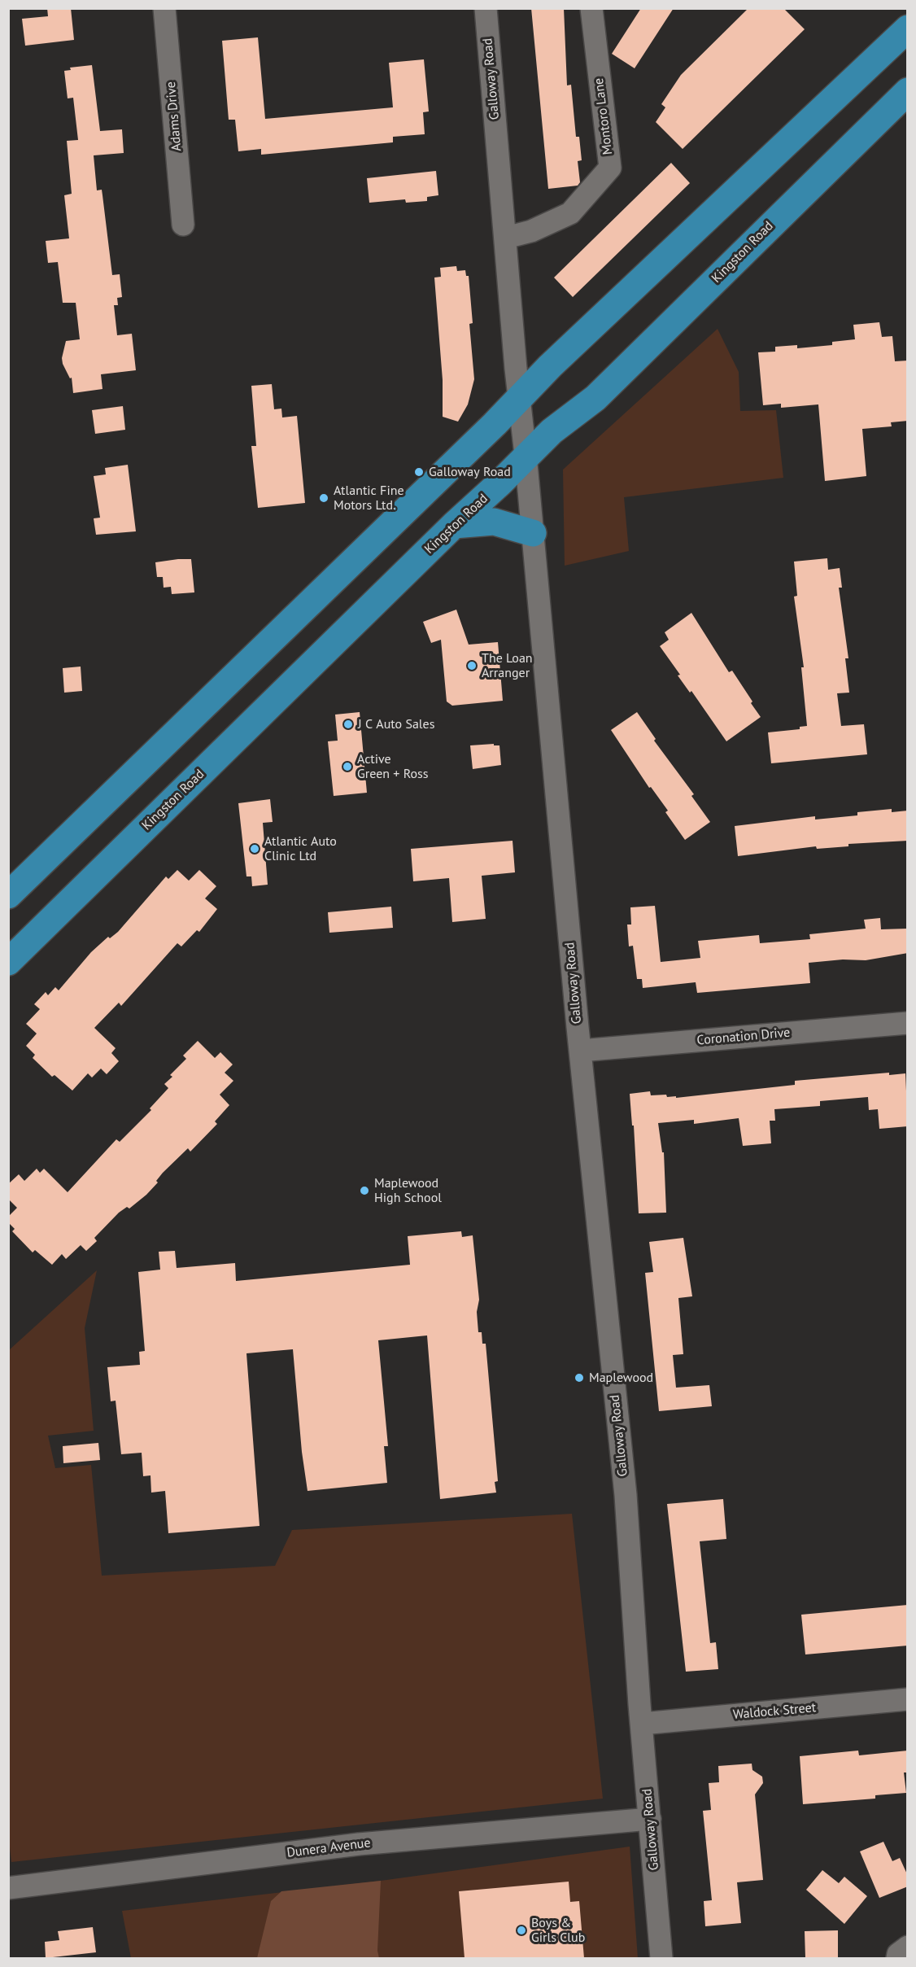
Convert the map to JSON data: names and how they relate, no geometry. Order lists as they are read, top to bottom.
{
  "streets": {
    "main road": ["Kingston Road"],
    "street": [
      "Galloway Road",
      "Adams Drive",
      "Montoro Lane",
      "Coronation Drive",
      "Waldock Street",
      "Dunera Avenue"
    ]
  },
  "crossings": [
    ["Galloway Road", "Montoro Lane"],
    ["Galloway Road", "Kingston Road"],
    ["Galloway Road", "Coronation Drive"],
    ["Galloway Road", "Waldock Street"],
    ["Galloway Road", "Dunera Avenue"]
  ],
  "places": [
    "Galloway Road",
    "Atlantic Fine Motors Ltd.",
    "The Loan Arranger",
    "J C Auto Sales",
    "Active Green + Ross",
    "Atlantic Auto Clinic Ltd",
    "Maplewood High School",
    "Maplewood",
    "Boys & Girls Club"
  ]
}
